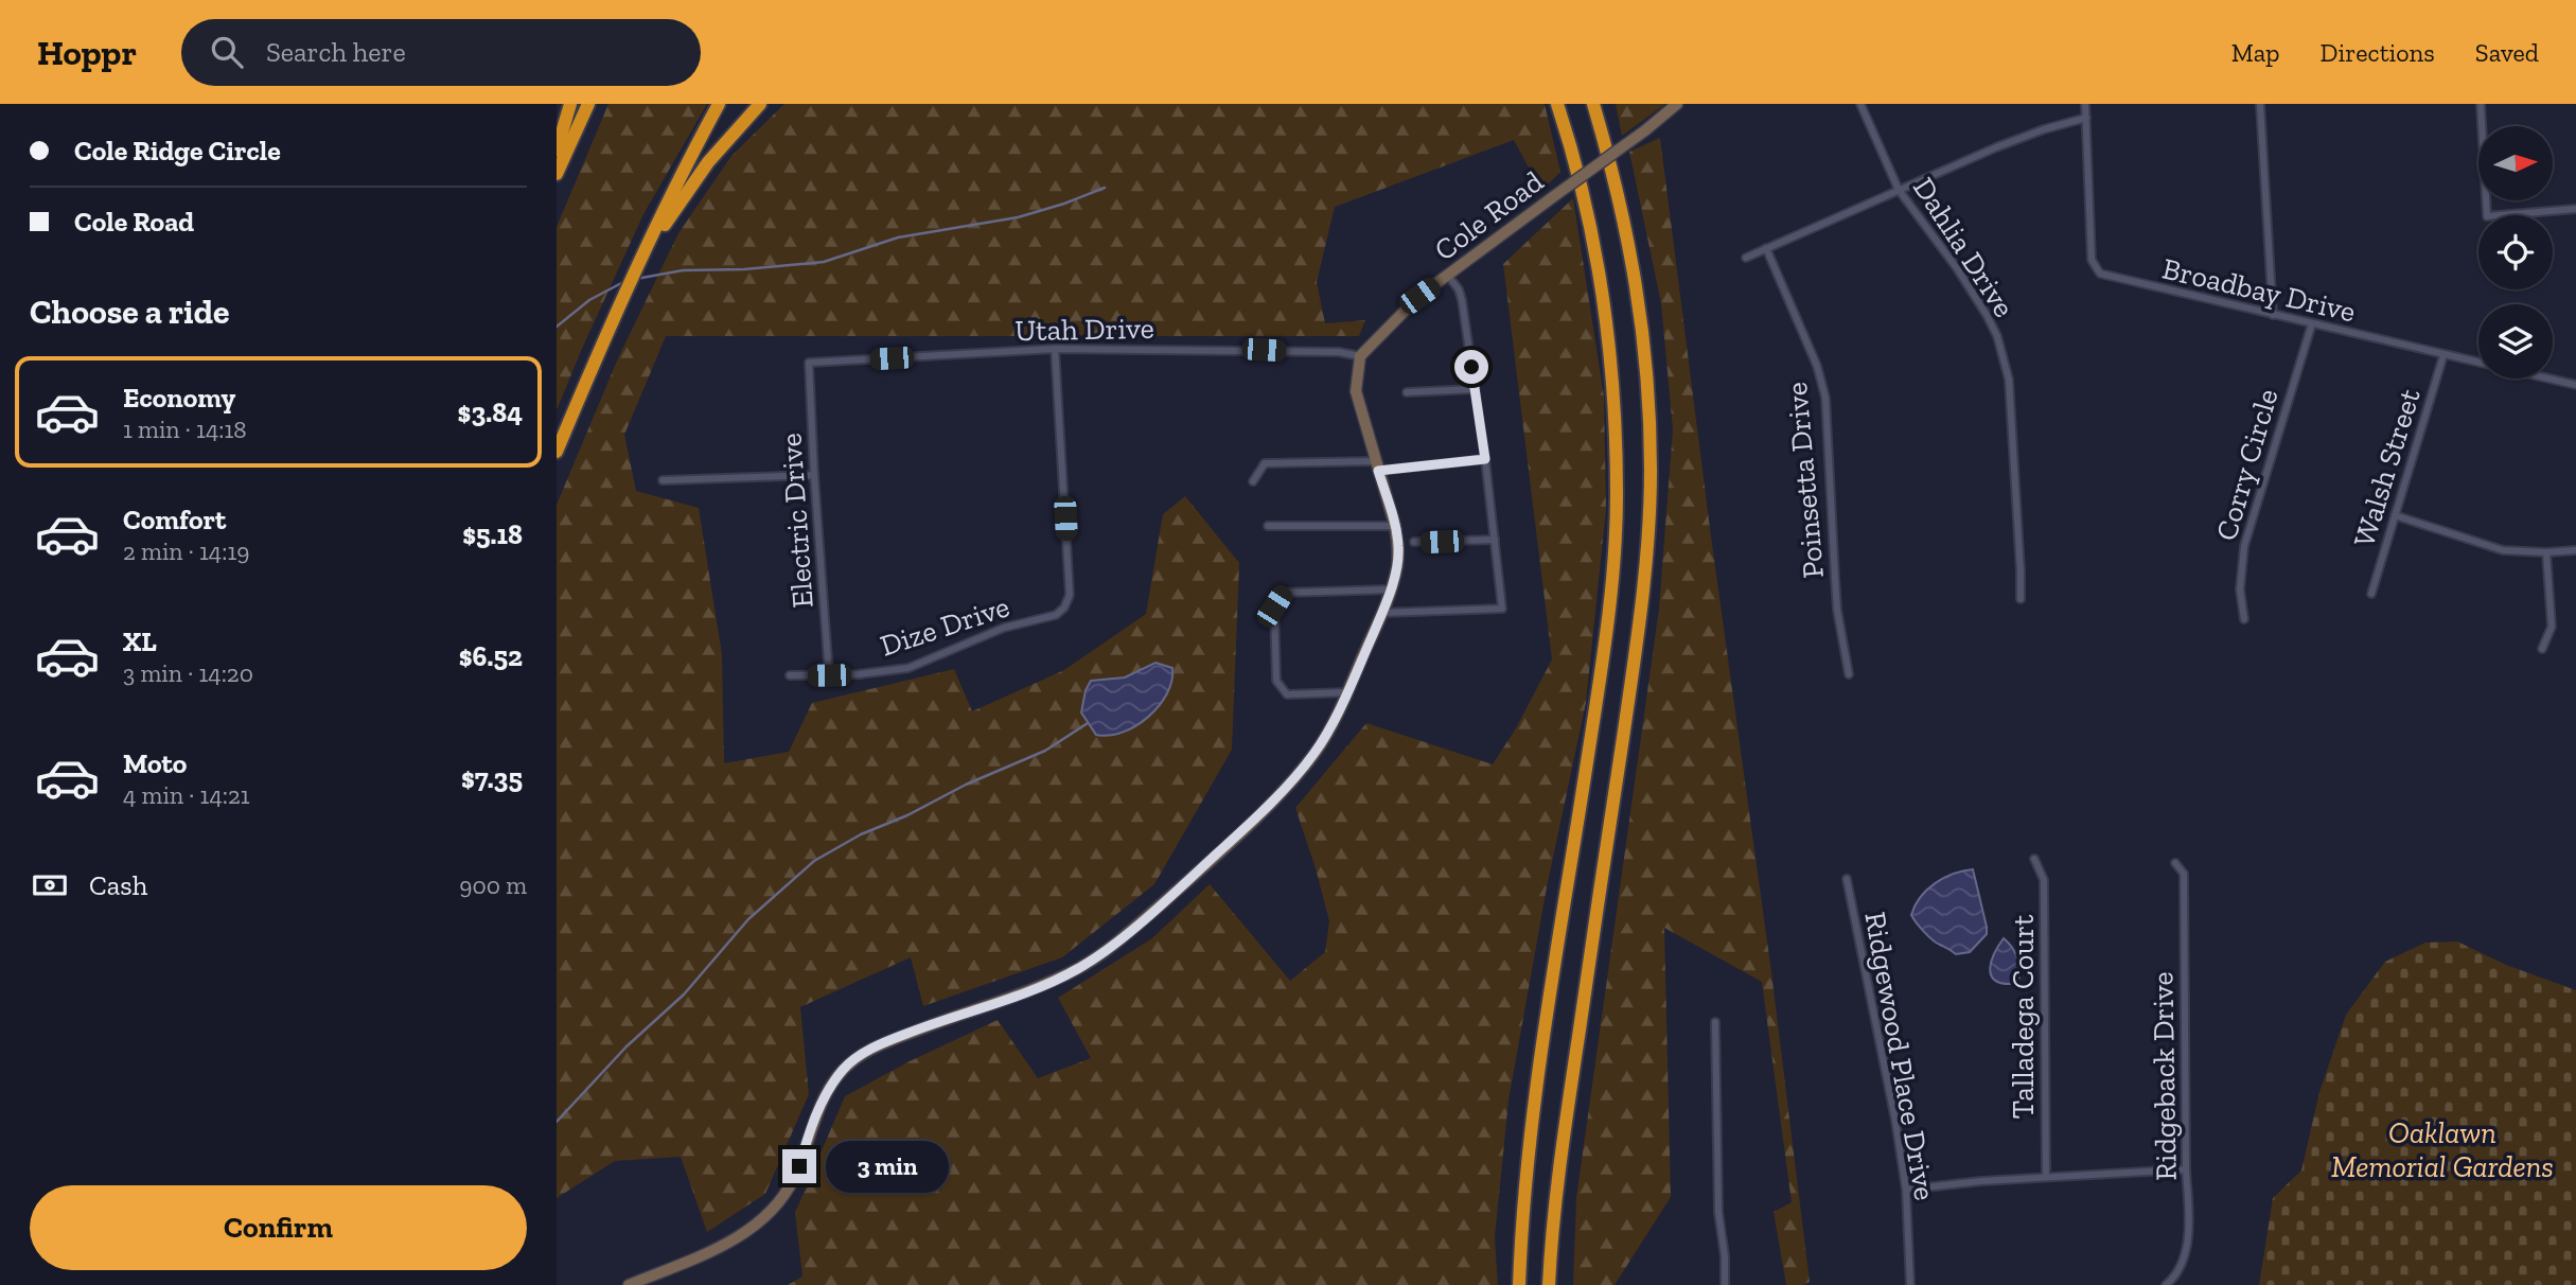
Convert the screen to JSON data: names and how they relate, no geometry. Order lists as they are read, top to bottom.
{
  "streets": {
    "street": [
      "Cole Road",
      "Dahlia Drive",
      "Broadbay Drive",
      "Utah Drive",
      "Corry Circle",
      "Walsh Street",
      "Poinsetta Drive",
      "Electric Drive",
      "Dize Drive",
      "Talladega Court",
      "Ridgewood Place Drive",
      "Ridgeback Drive"
    ]
  },
  "crossings": [
    ["Cole Road", "Utah Drive"],
    ["Broadbay Drive", "Corry Circle"],
    ["Broadbay Drive", "Walsh Street"],
    ["Utah Drive", "Electric Drive"],
    ["Utah Drive", "Dize Drive"],
    ["Electric Drive", "Dize Drive"]
  ],
  "parks": ["Oaklawn Memorial Gardens"],
  "north": "right",
  "page": {
    "header": "Hoppr",
    "search": "Search here",
    "nav": ["Map", "Directions", "Saved"],
    "banner": ["Cole Ridge Circle", "Cole Road"],
    "heading": "Choose a ride",
    "list": [
      {
        "name": "Economy",
        "note": "1 min · 14:18",
        "value": "$3.84"
      },
      {
        "name": "Comfort",
        "note": "2 min · 14:19",
        "value": "$5.18"
      },
      {
        "name": "XL",
        "note": "3 min · 14:20",
        "value": "$6.52"
      },
      {
        "name": "Moto",
        "note": "4 min · 14:21",
        "value": "$7.35"
      }
    ],
    "pay": ["Cash", "900 m"],
    "bubble": "3 min",
    "buttons": "Confirm"
  }
}
